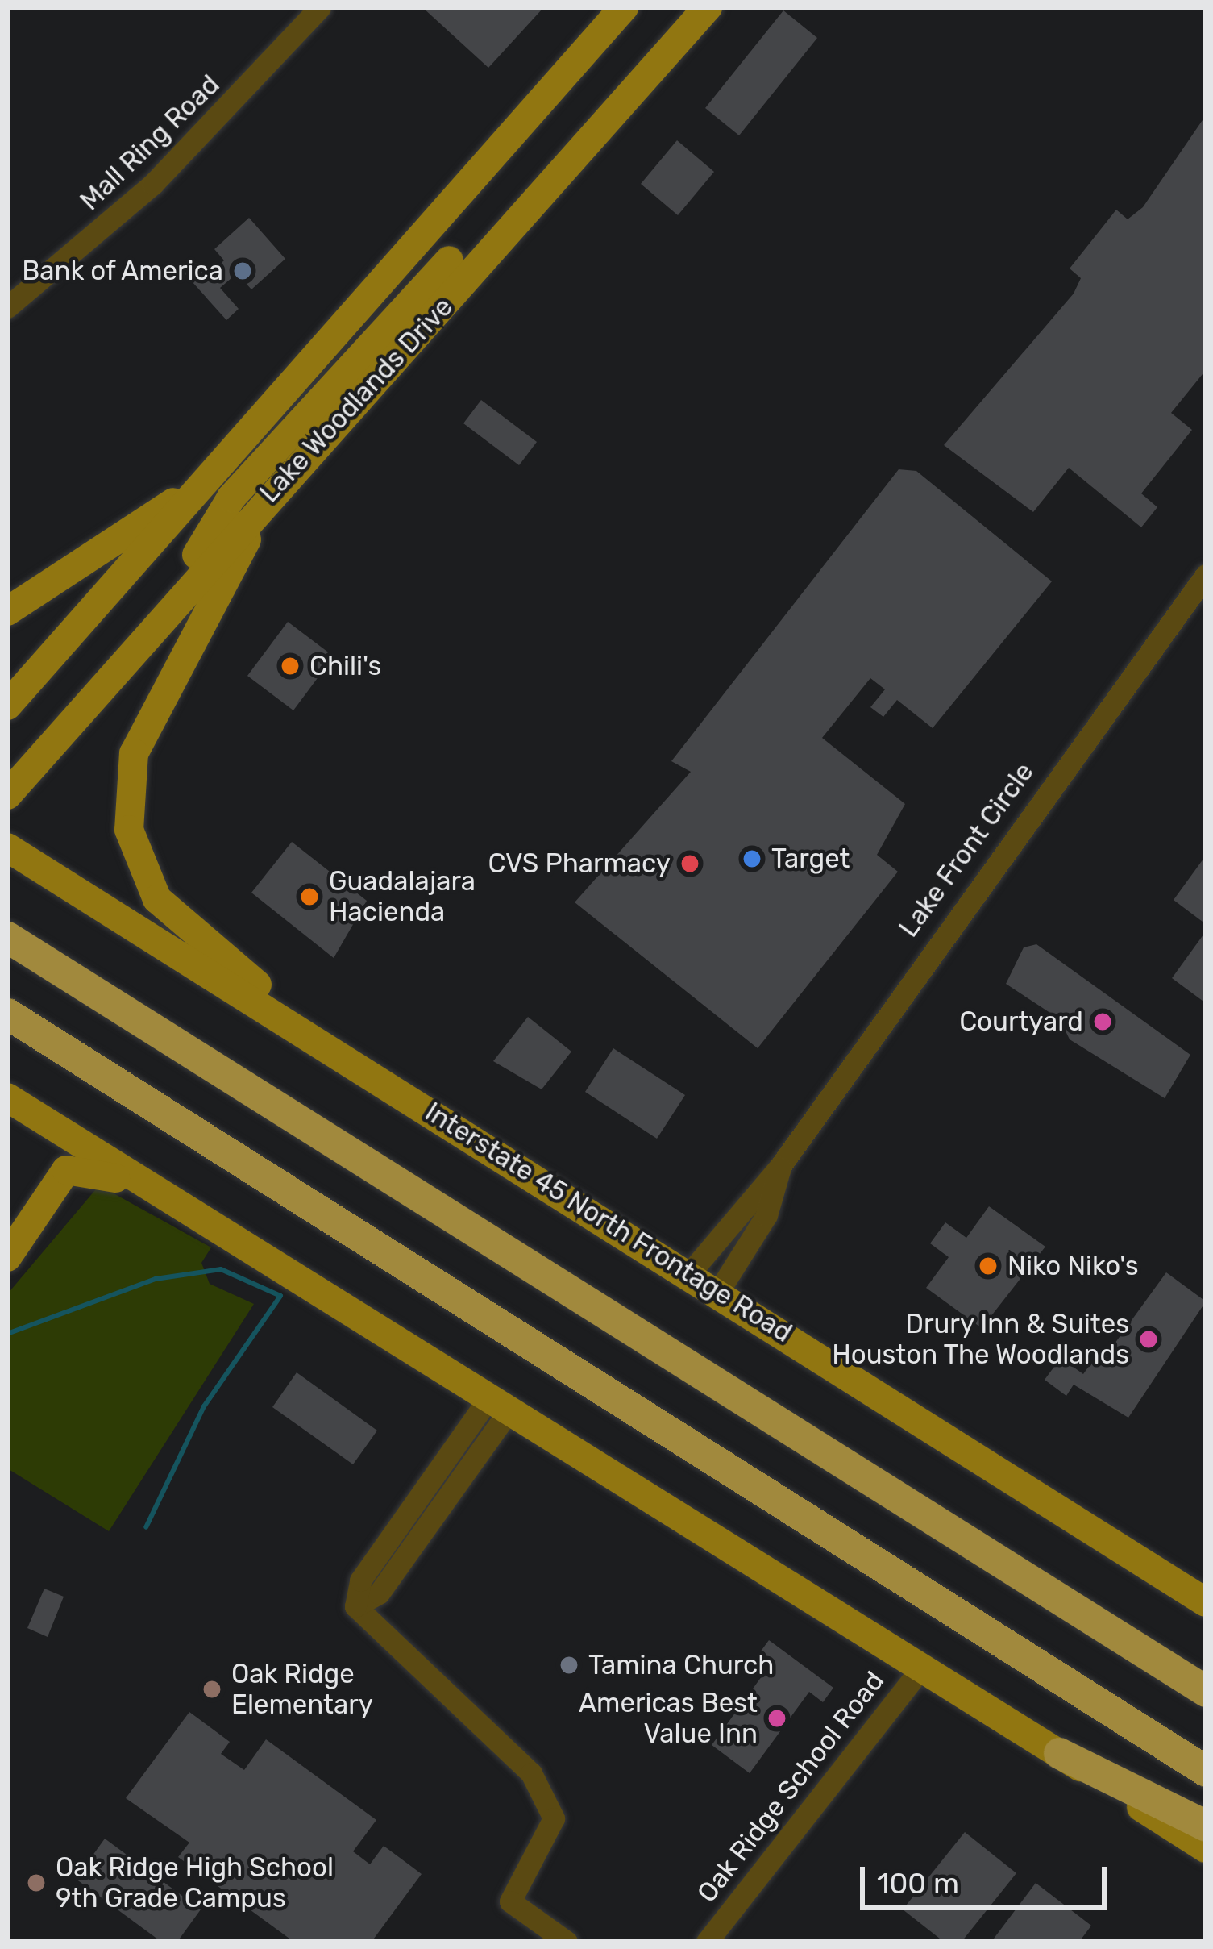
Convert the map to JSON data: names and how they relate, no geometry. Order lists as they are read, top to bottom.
{
  "streets": {
    "main road": ["Lake Woodlands Drive", "Interstate 45 North Frontage Road"],
    "street": ["Mall Ring Road", "Lake Front Circle", "Oak Ridge School Road"]
  },
  "crossings": [
    ["Lake Front Circle", "Interstate 45 North Frontage Road"]
  ],
  "places": [
    "Bank of America",
    "Chili's",
    "Target",
    "CVS Pharmacy",
    "Guadalajara Hacienda",
    "Courtyard",
    "Niko Niko's",
    "Drury Inn & Suites Houston The Woodlands",
    "Tamina Church",
    "Oak Ridge Elementary",
    "Americas Best Value Inn",
    "Oak Ridge High School 9th Grade Campus"
  ],
  "scale_bar": "100 m"
}
